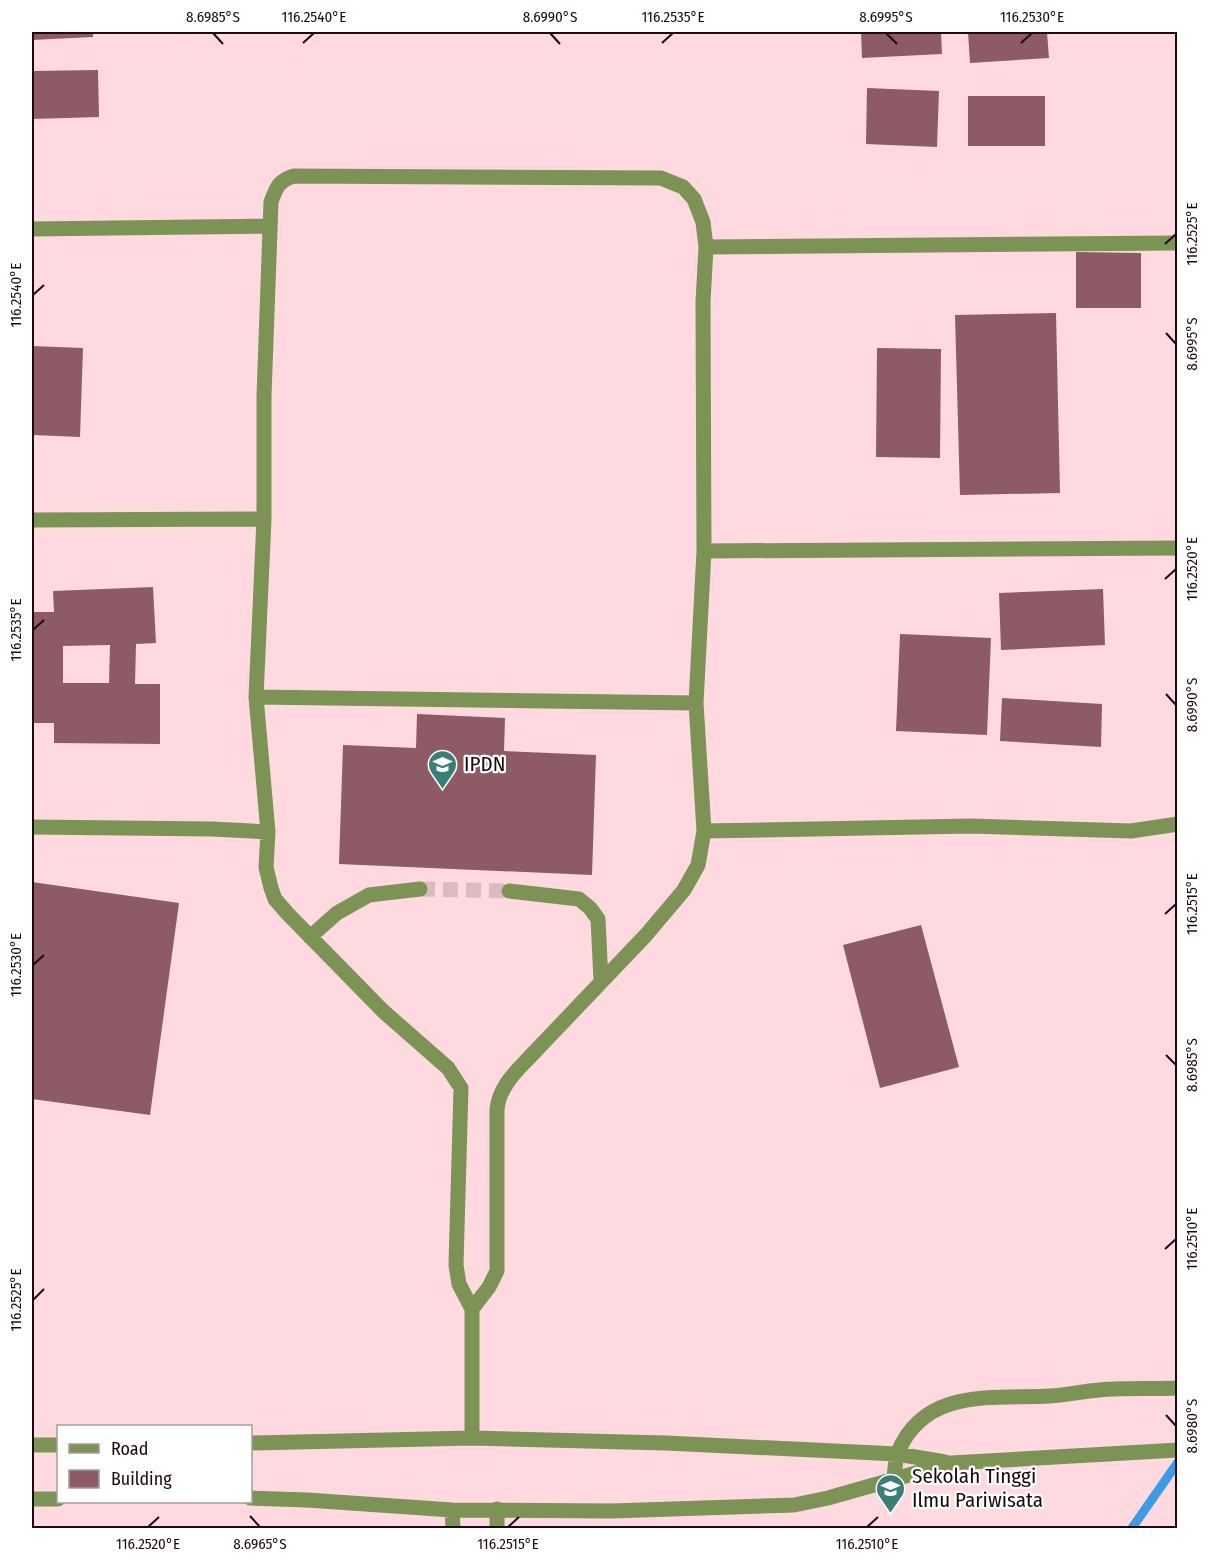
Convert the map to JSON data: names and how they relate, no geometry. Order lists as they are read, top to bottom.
{
  "places": {
    "school or university": ["IPDN", "Sekolah Tinggi Ilmu Pariwisata"]
  },
  "legend": ["Road", "Building"],
  "coordinates": [
    "8.6985°S",
    "116.2540°E",
    "8.6990°S",
    "116.2535°E",
    "8.6995°S",
    "116.2530°E",
    "116.2525°E",
    "116.2520°E",
    "116.2515°E",
    "116.2510°E",
    "8.6980°S",
    "8.6965°S"
  ]
}
